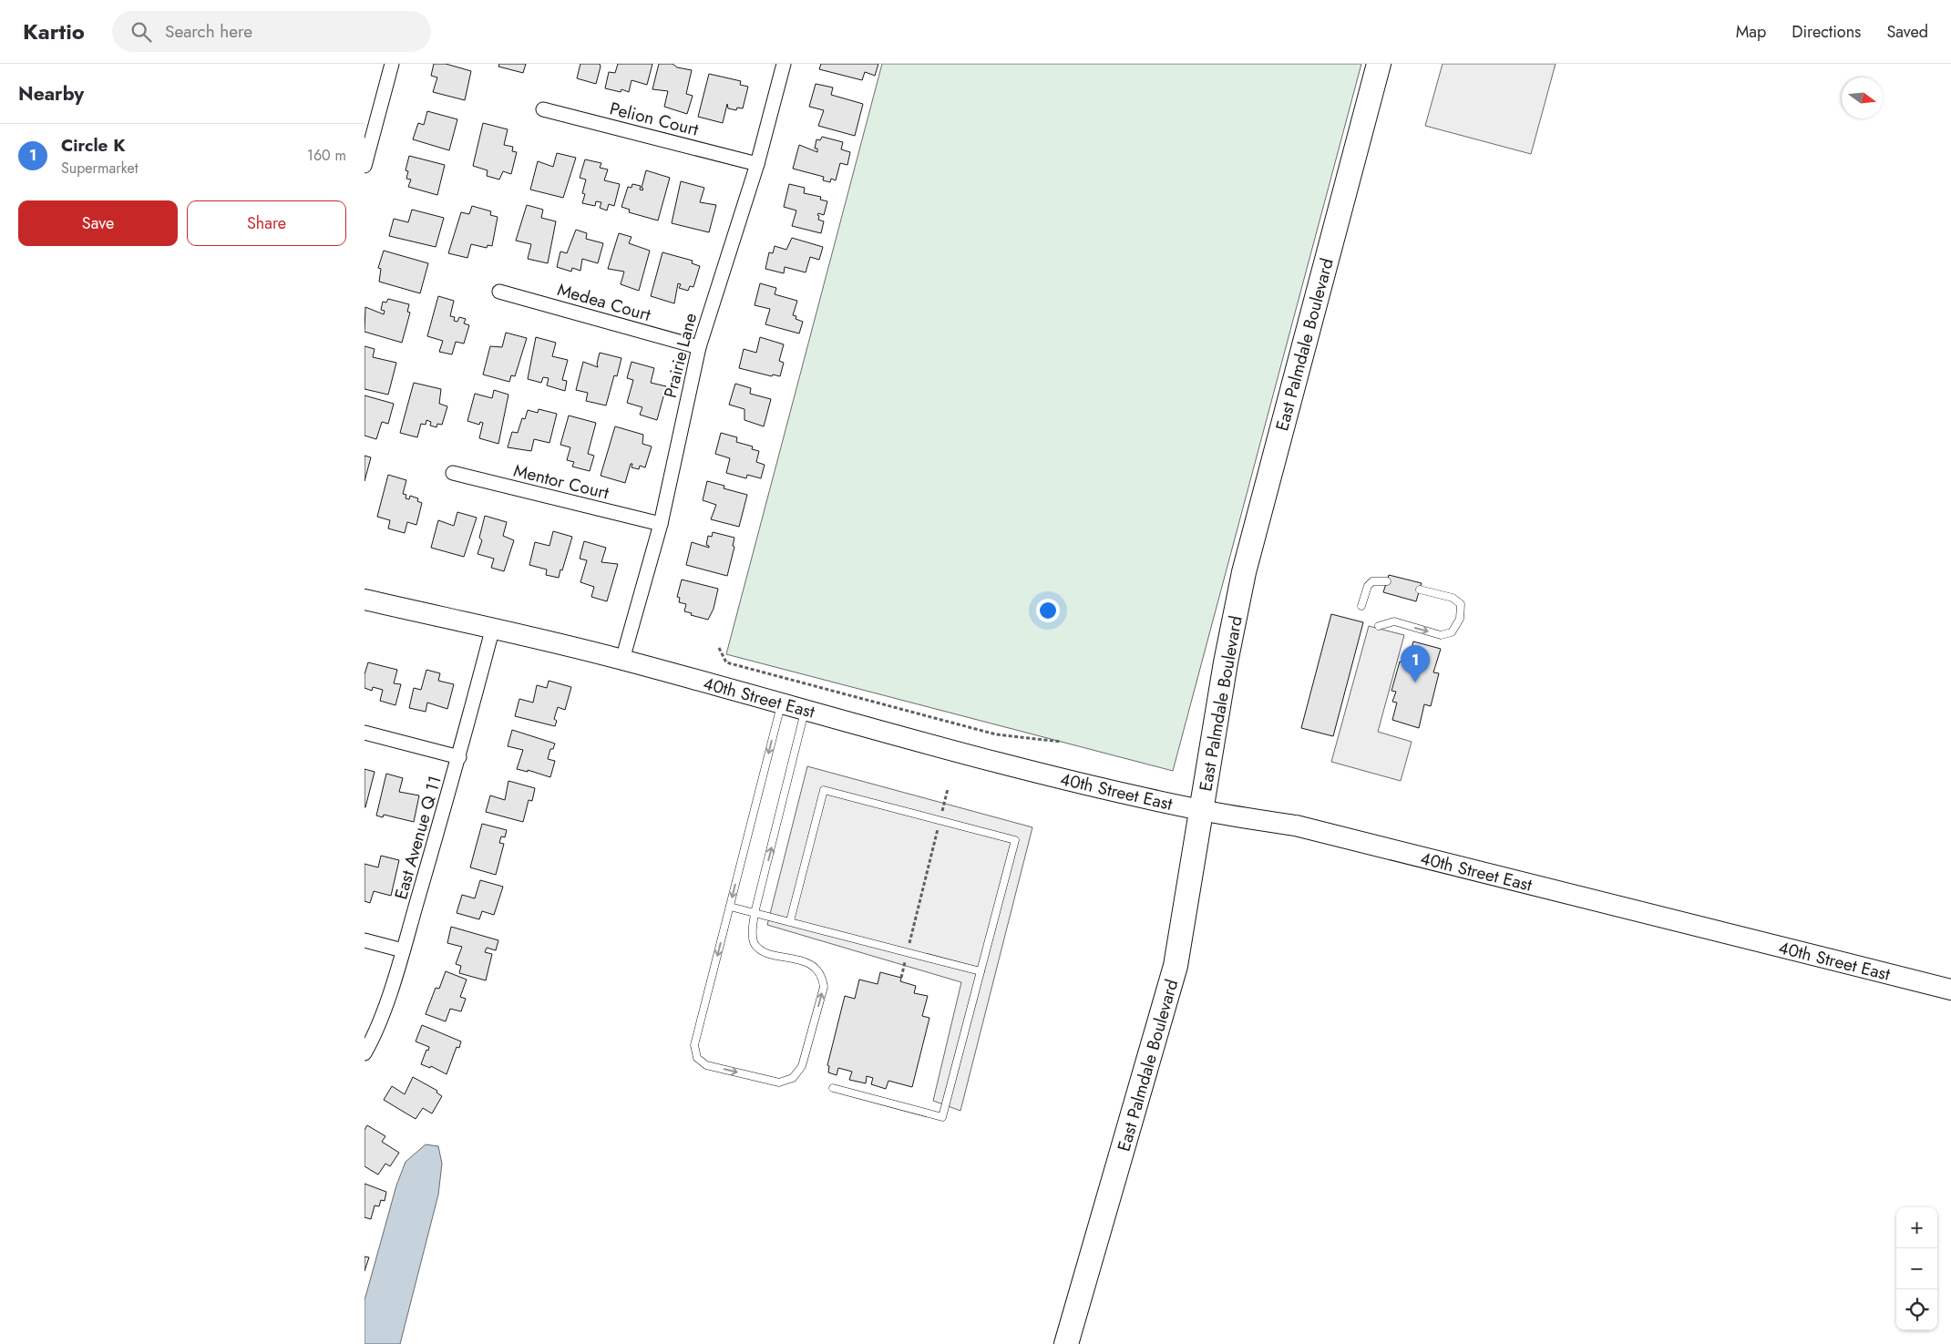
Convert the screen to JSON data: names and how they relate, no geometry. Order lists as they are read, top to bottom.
{
  "streets": {
    "highway": ["East Palmdale Boulevard"],
    "main road": ["40th Street East"],
    "street": [
      "Pelion Court",
      "Medea Court",
      "Prairie Lane",
      "Mentor Court",
      "East Avenue Q 11"
    ]
  },
  "crossings": [
    ["Pelion Court", "Prairie Lane"],
    ["Medea Court", "Prairie Lane"],
    ["East Palmdale Boulevard", "40th Street East"],
    ["Prairie Lane", "Mentor Court"],
    ["Prairie Lane", "40th Street East"],
    ["40th Street East", "East Avenue Q 11"]
  ],
  "north": "right",
  "page": {
    "header": "Kartio",
    "search": "Search here",
    "nav": ["Map", "Directions", "Saved"],
    "heading": "Nearby",
    "list": [
      {
        "mark": "1",
        "name": "Circle K",
        "note": "Supermarket",
        "value": "160 m"
      }
    ],
    "buttons": ["Save", "Share"],
    "pins": "1",
    "map_buttons": ["+", "−"]
  }
}
